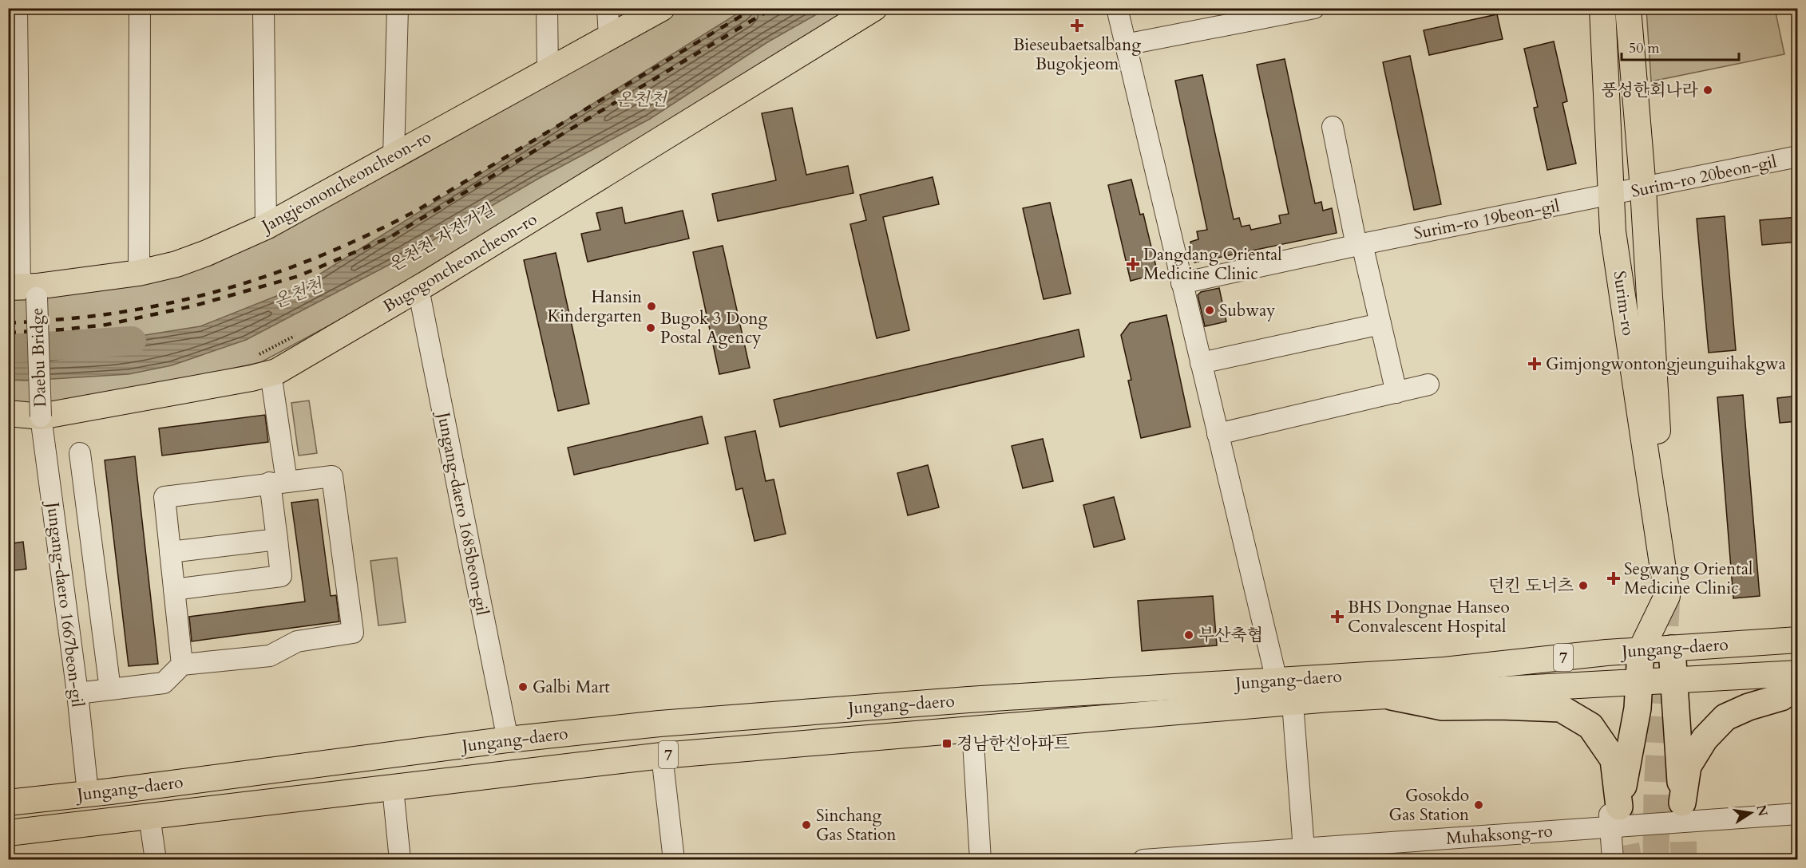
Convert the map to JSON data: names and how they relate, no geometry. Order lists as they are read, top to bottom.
{
  "streets": {
    "main road": [
      "Jangjeononcheoncheon-ro",
      "Bugogoncheoncheon-ro",
      "Surim-ro",
      "Jungang-daero",
      "7"
    ],
    "street": [
      "Surim-ro 20beon-gil",
      "Surim-ro 19beon-gil",
      "Daebu Bridge",
      "Jungang-daero 1685beon-gil",
      "Jungang-daero 1667beon-gil",
      "Muhaksong-ro"
    ]
  },
  "crossings": [
    ["Surim-ro 20beon-gil", "Surim-ro 19beon-gil"],
    ["Surim-ro 20beon-gil", "Surim-ro"],
    ["Jangjeononcheoncheon-ro", "Daebu Bridge"],
    ["Surim-ro 19beon-gil", "Surim-ro"],
    ["Bugogoncheoncheon-ro", "Daebu Bridge"],
    ["Bugogoncheoncheon-ro", "Jungang-daero 1685beon-gil"],
    ["Bugogoncheoncheon-ro", "Jungang-daero 1667beon-gil"],
    ["Surim-ro", "Jungang-daero"],
    ["Daebu Bridge", "Jungang-daero 1667beon-gil"],
    ["Jungang-daero 1685beon-gil", "Jungang-daero"],
    ["Jungang-daero 1667beon-gil", "Jungang-daero"]
  ],
  "water": ["온천천"],
  "places": {
    "health": [
      "Bieseubaetsalbang Bugokjeom",
      "Dangdang Oriental Medicine Clinic",
      "Gimjongwontongjeunguihakgwa",
      "Segwang Oriental Medicine Clinic",
      "BHS Dongnae Hanseo Convalescent Hospital"
    ],
    "other": [
      "풍성한회나라",
      "Hansin Kindergarten",
      "Subway",
      "Bugok 3 Dong Postal Agency",
      "던킨 도너츠",
      "부산축협",
      "Galbi Mart",
      "Gosokdo Gas Station",
      "Sinchang Gas Station"
    ],
    "transit": ["경남한신아파트"]
  },
  "scale_bar": "50 m",
  "north": "right"
}
